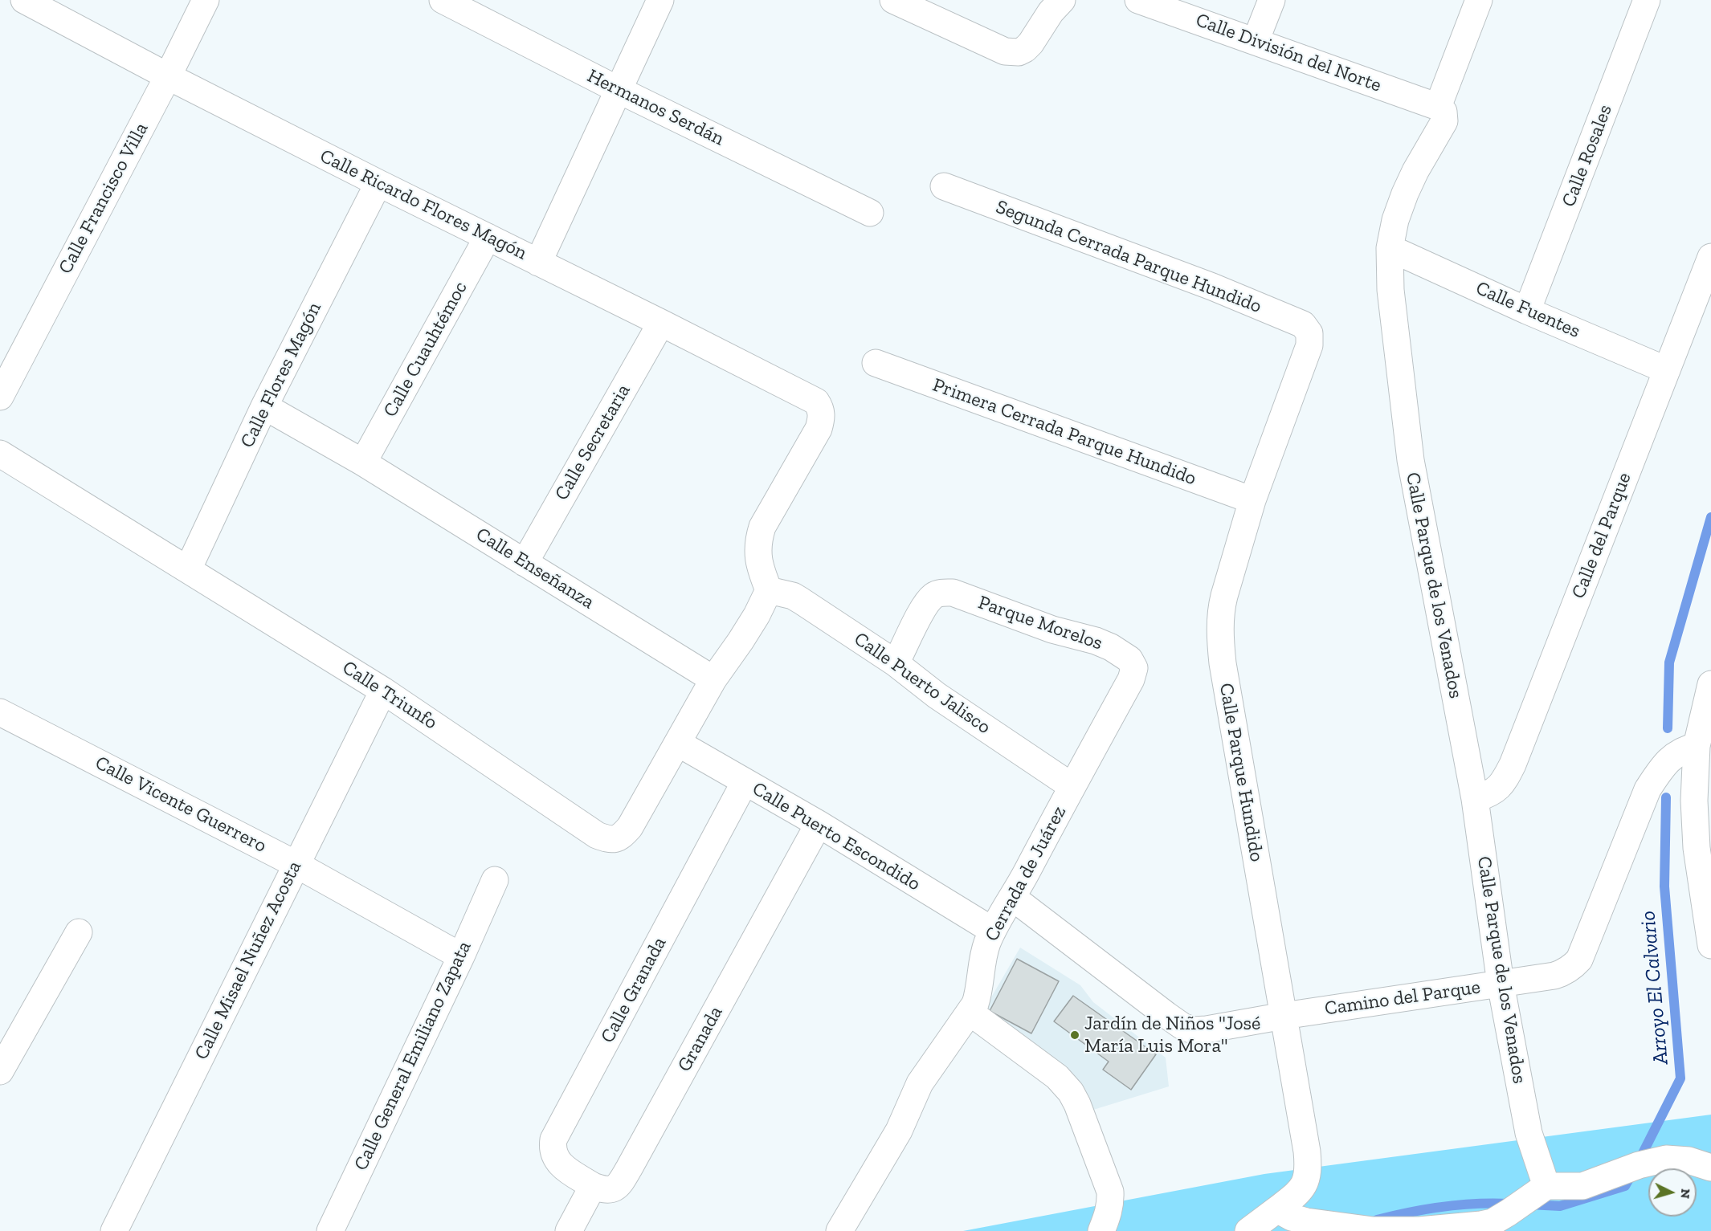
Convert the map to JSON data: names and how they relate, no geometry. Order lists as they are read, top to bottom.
{
  "streets": {
    "street": [
      "Calle División del Norte",
      "Hermanos Serdán",
      "Calle Rosales",
      "Calle Francisco Villa",
      "Calle Ricardo Flores Magón",
      "Segunda Cerrada Parque Hundido",
      "Calle Fuentes",
      "Calle Cuauhtémoc",
      "Calle Flores Magón",
      "Primera Cerrada Parque Hundido",
      "Calle Secretaria",
      "Calle del Parque",
      "Calle Enseñanza",
      "Calle Parque de los Venados",
      "Parque Morelos",
      "Calle Puerto Jalisco",
      "Calle Triunfo",
      "Calle Parque Hundido",
      "Calle Vicente Guerrero",
      "Calle Puerto Escondido",
      "Cerrada de Juárez",
      "Calle Misael Nuñez Acosta",
      "Calle Granada",
      "Camino del Parque",
      "Granada",
      "Calle General Emiliano Zapata"
    ]
  },
  "crossings": [
    ["Calle División del Norte", "Calle Parque de los Venados"],
    ["Calle Rosales", "Calle Fuentes"],
    ["Calle Francisco Villa", "Calle Ricardo Flores Magón"],
    ["Calle Ricardo Flores Magón", "Calle Cuauhtémoc"],
    ["Calle Ricardo Flores Magón", "Calle Flores Magón"],
    ["Calle Ricardo Flores Magón", "Calle Secretaria"],
    ["Calle Ricardo Flores Magón", "Calle Puerto Jalisco"],
    ["Segunda Cerrada Parque Hundido", "Calle Parque Hundido"],
    ["Calle Fuentes", "Calle del Parque"],
    ["Calle Fuentes", "Calle Parque de los Venados"],
    ["Calle Cuauhtémoc", "Calle Enseñanza"],
    ["Calle Flores Magón", "Calle Enseñanza"],
    ["Calle Flores Magón", "Calle Triunfo"],
    ["Primera Cerrada Parque Hundido", "Calle Parque Hundido"],
    ["Calle Secretaria", "Calle Enseñanza"],
    ["Calle del Parque", "Calle Parque de los Venados"],
    ["Calle Enseñanza", "Calle Triunfo"],
    ["Calle Parque de los Venados", "Camino del Parque"],
    ["Parque Morelos", "Calle Puerto Jalisco"],
    ["Parque Morelos", "Cerrada de Juárez"],
    ["Calle Puerto Jalisco", "Cerrada de Juárez"],
    ["Calle Triunfo", "Calle Puerto Escondido"],
    ["Calle Triunfo", "Calle Misael Nuñez Acosta"],
    ["Calle Parque Hundido", "Camino del Parque"],
    ["Calle Vicente Guerrero", "Calle Misael Nuñez Acosta"],
    ["Calle Vicente Guerrero", "Calle General Emiliano Zapata"],
    ["Calle Puerto Escondido", "Cerrada de Juárez"],
    ["Calle Puerto Escondido", "Calle Granada"],
    ["Calle Puerto Escondido", "Granada"],
    ["Cerrada de Juárez", "Camino del Parque"],
    ["Calle Granada", "Granada"]
  ],
  "water": ["Arroyo El Calvario"],
  "places": ["Jardín de Niños \"José María Luis Mora\""],
  "north": "right"
}
